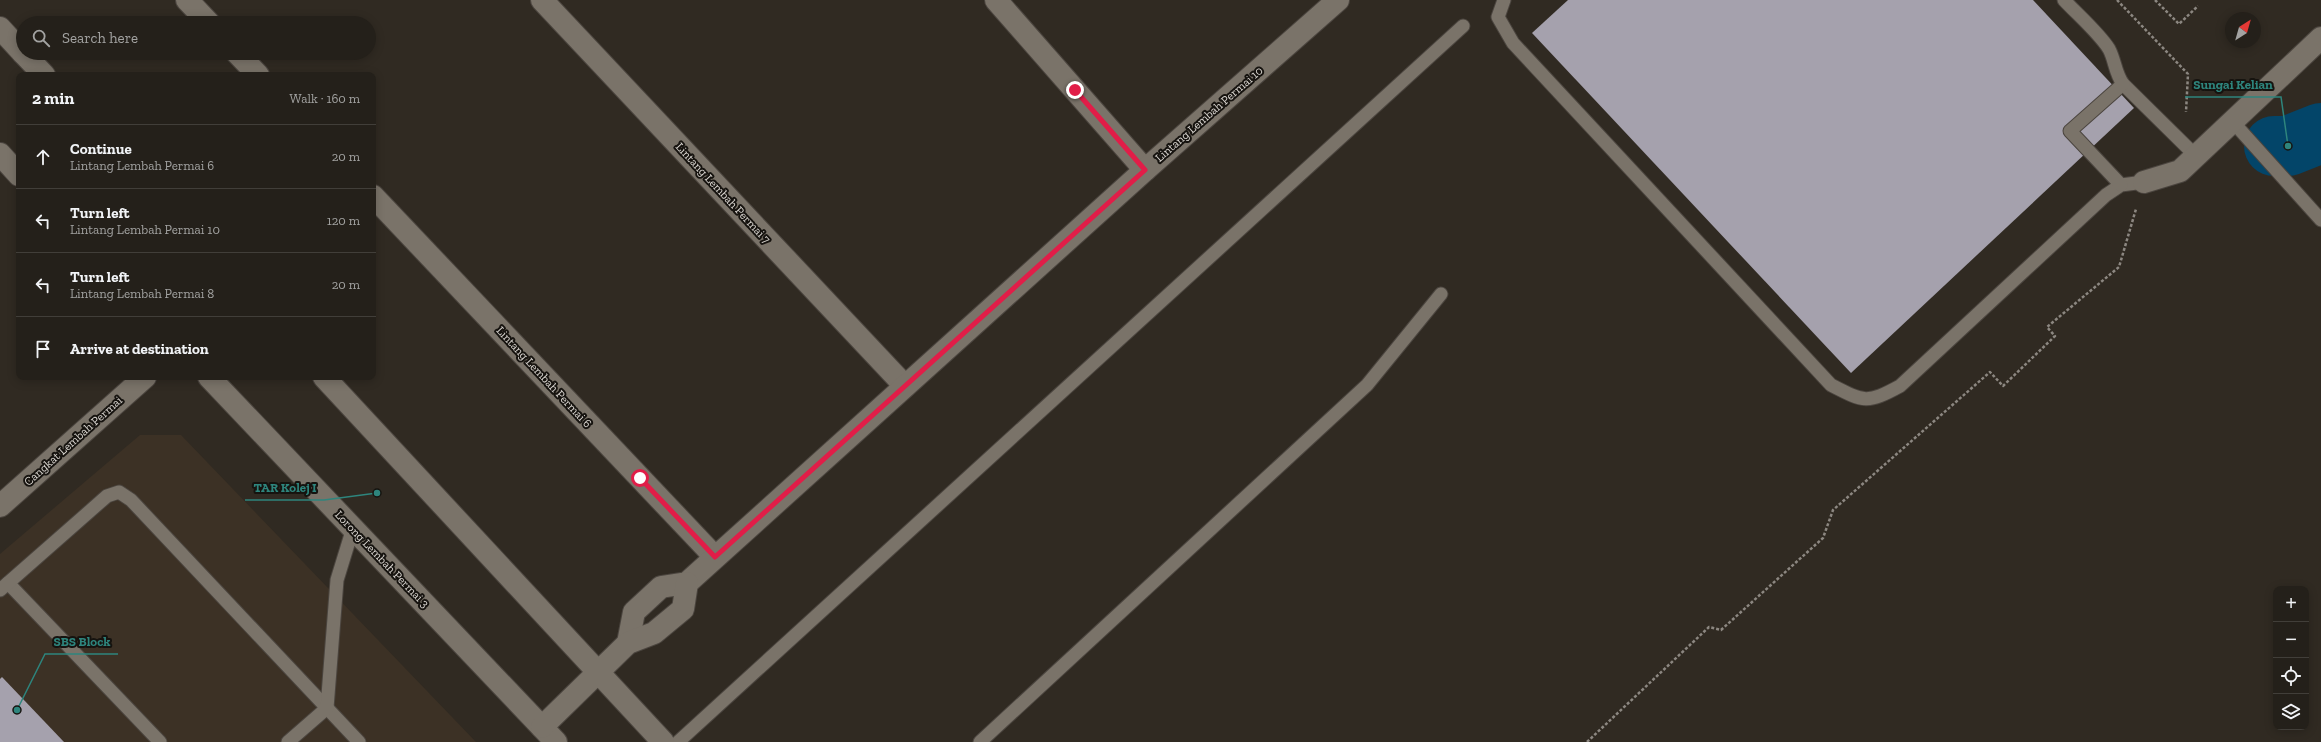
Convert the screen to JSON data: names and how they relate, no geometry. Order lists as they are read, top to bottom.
{
  "streets": {
    "street": [
      "Lintang Lembah Permai 10",
      "Lintang Lembah Permai 7",
      "Lintang Lembah Permai 6",
      "Cangkat Lembah Permai",
      "Lorong Lembah Permai 3"
    ]
  },
  "crossings": [
    ["Lintang Lembah Permai 10", "Lintang Lembah Permai 7"],
    ["Lintang Lembah Permai 10", "Lintang Lembah Permai 6"]
  ],
  "places": ["Sungai Kelian", "TAR Kolej I", "SBS Block"],
  "north": "top right",
  "page": {
    "search": "Search here",
    "heading": ["2 min", "Walk · 160 m"],
    "list": [
      ["Continue", "Lintang Lembah Permai 6", "20 m"],
      ["Turn left", "Lintang Lembah Permai 10", "120 m"],
      ["Turn left", "Lintang Lembah Permai 8", "20 m"],
      "Arrive at destination"
    ],
    "map_buttons": ["+", "−"]
  }
}
